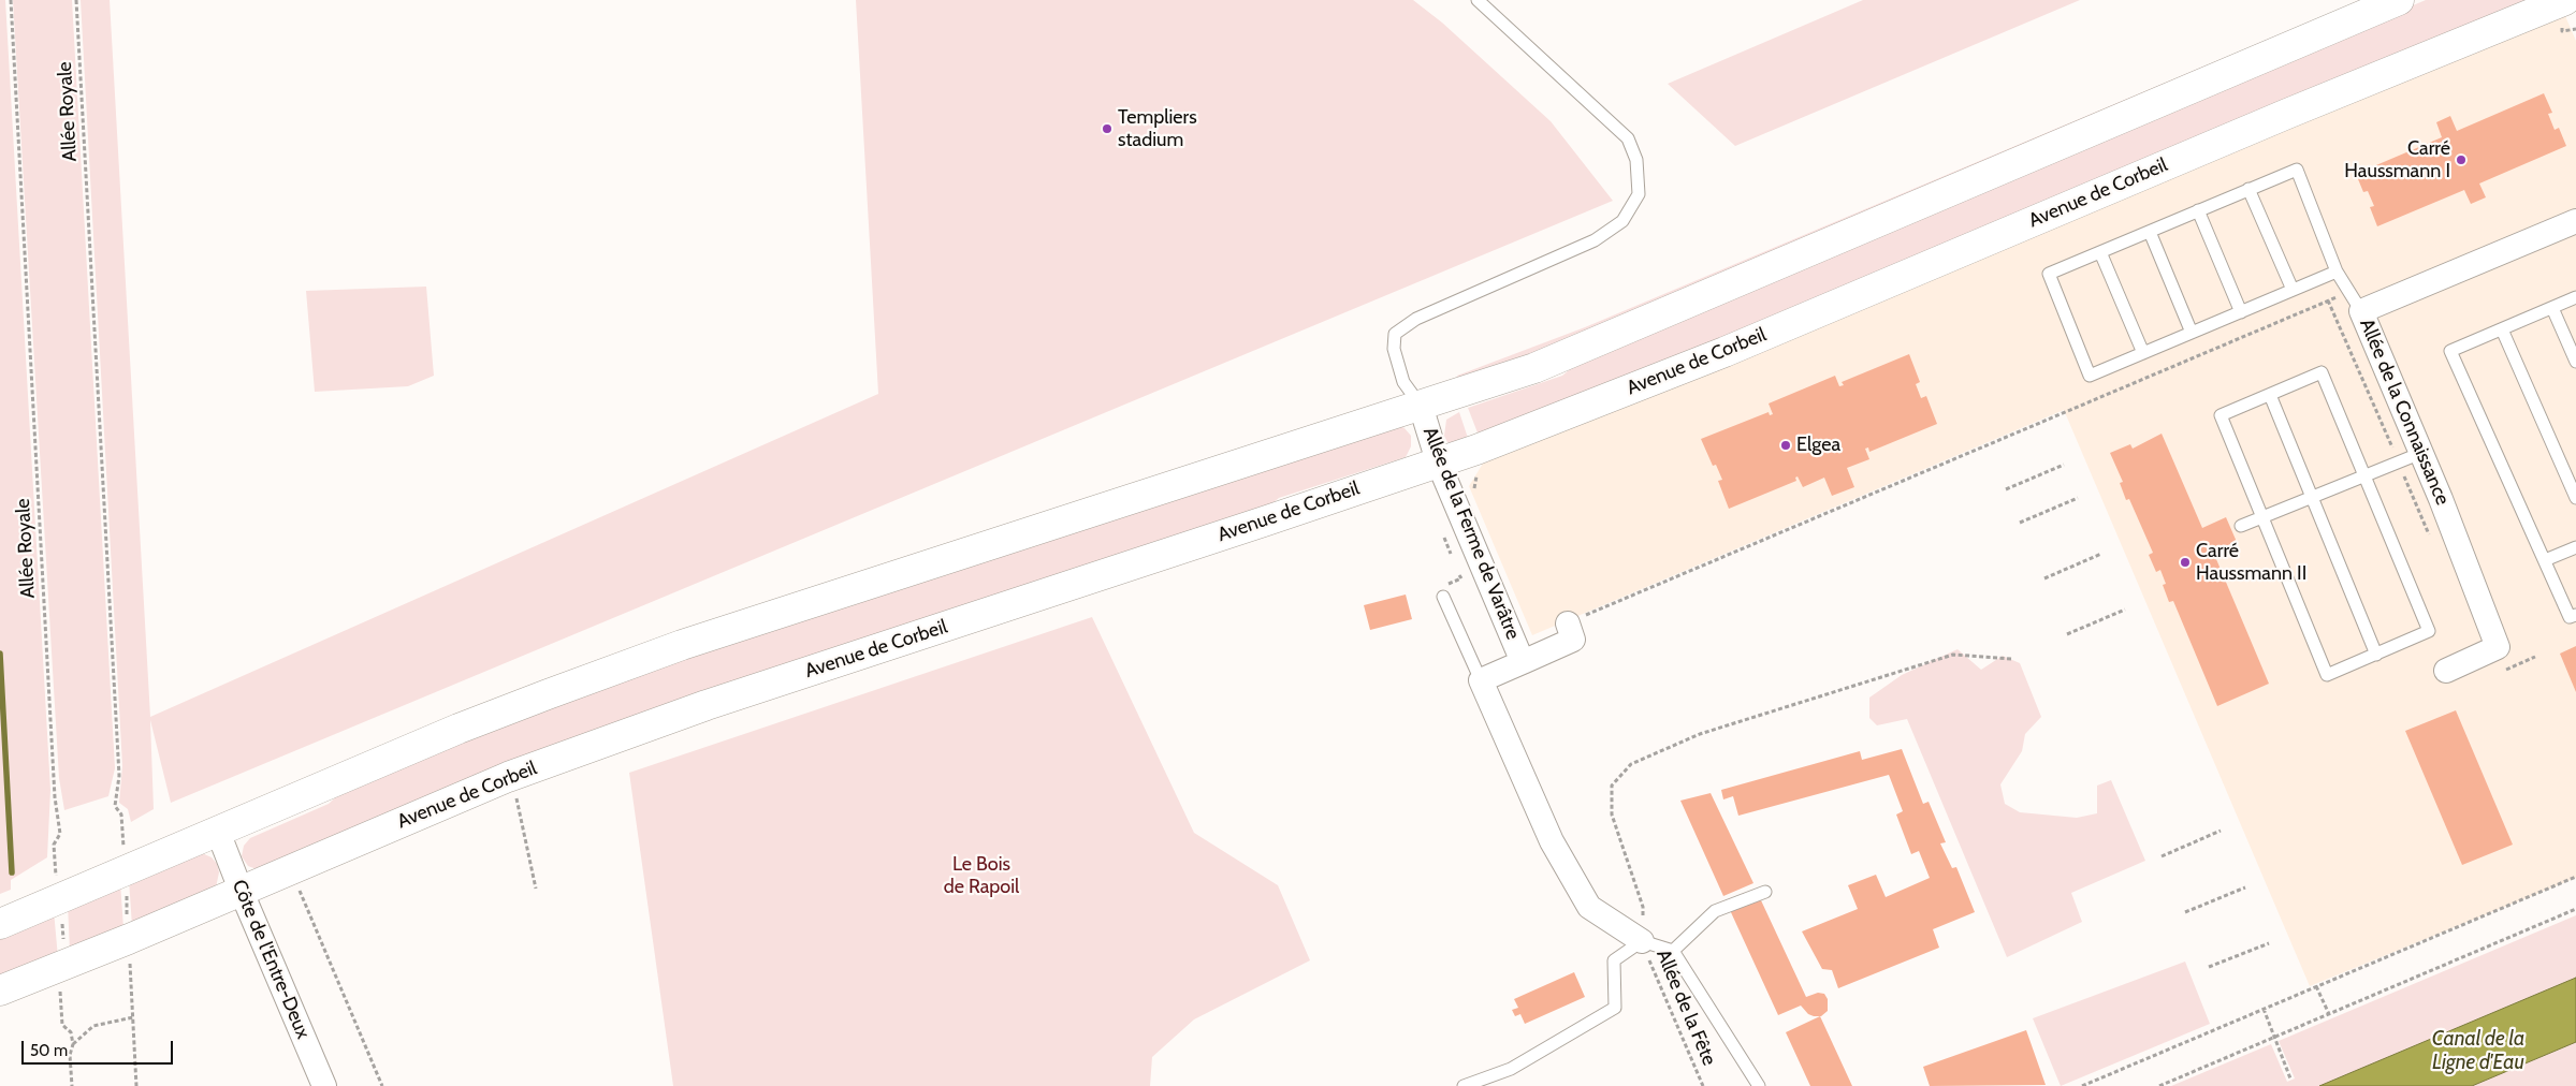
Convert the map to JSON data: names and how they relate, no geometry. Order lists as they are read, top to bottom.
{
  "streets": {
    "main road": ["Avenue de Corbeil"],
    "street": ["Allée de la Connaissance", "Allée de la Ferme de Varâtre", "Côte de l'Entre-Deux"],
    "path": ["Allée Royale", "Allée de la Fête"]
  },
  "crossings": [
    ["Allée Royale", "Avenue de Corbeil"],
    ["Avenue de Corbeil", "Allée de la Ferme de Varâtre"],
    ["Avenue de Corbeil", "Côte de l'Entre-Deux"]
  ],
  "water": ["Canal de la Ligne d'Eau"],
  "parks": ["Le Bois de Rapoil"],
  "places": [
    "Templiers stadium",
    "Carré Haussmann I",
    "Elgea",
    "Carré Haussmann II"
  ],
  "scale_bar": "50 m"
}
